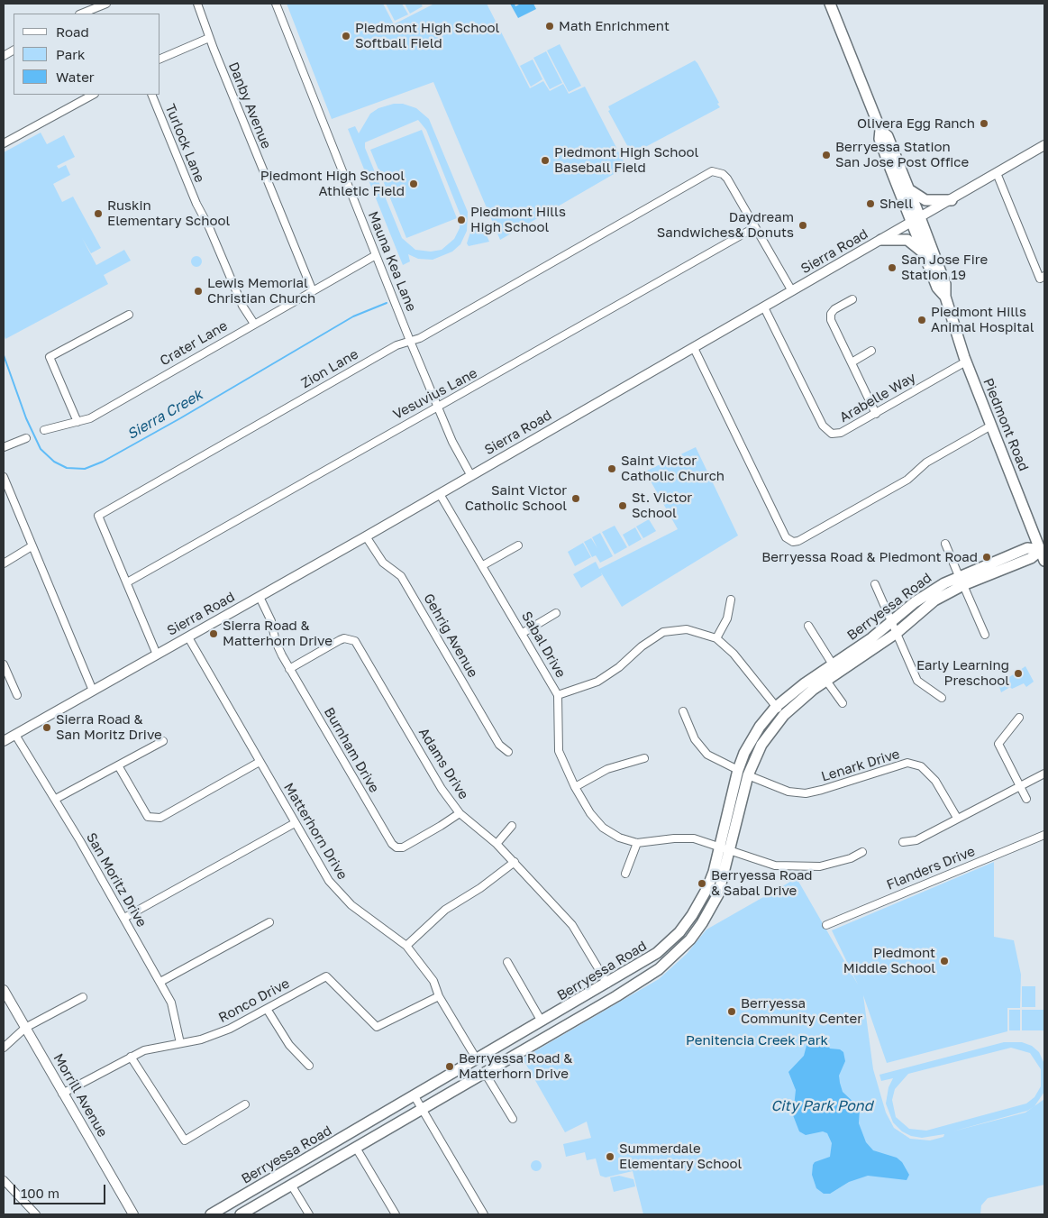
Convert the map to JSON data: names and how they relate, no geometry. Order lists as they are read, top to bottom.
{
  "streets": {
    "main road": ["Piedmont Road", "Berryessa Road"],
    "street": [
      "Danby Avenue",
      "Turlock Lane",
      "Sierra Road",
      "Mauna Kea Lane",
      "Crater Lane",
      "Zion Lane",
      "Vesuvius Lane",
      "Arabelle Way",
      "Gehrig Avenue",
      "Sabal Drive",
      "Burnham Drive",
      "Adams Drive",
      "Lenark Drive",
      "Matterhorn Drive",
      "Flanders Drive",
      "San Moritz Drive",
      "Ronco Drive",
      "Morrill Avenue"
    ]
  },
  "crossings": [
    ["Danby Avenue", "Crater Lane"],
    ["Turlock Lane", "Crater Lane"],
    ["Sierra Road", "Mauna Kea Lane"],
    ["Sierra Road", "Zion Lane"],
    ["Sierra Road", "Arabelle Way"],
    ["Sierra Road", "Piedmont Road"],
    ["Sierra Road", "Gehrig Avenue"],
    ["Sierra Road", "Sabal Drive"],
    ["Sierra Road", "Burnham Drive"],
    ["Sierra Road", "Matterhorn Drive"],
    ["Sierra Road", "San Moritz Drive"],
    ["Mauna Kea Lane", "Crater Lane"],
    ["Mauna Kea Lane", "Zion Lane"],
    ["Mauna Kea Lane", "Vesuvius Lane"],
    ["Zion Lane", "Vesuvius Lane"],
    ["Arabelle Way", "Piedmont Road"],
    ["Piedmont Road", "Berryessa Road"],
    ["Berryessa Road", "Sabal Drive"],
    ["Berryessa Road", "Adams Drive"],
    ["Berryessa Road", "Lenark Drive"],
    ["Berryessa Road", "Matterhorn Drive"],
    ["Burnham Drive", "Adams Drive"],
    ["Matterhorn Drive", "Ronco Drive"],
    ["San Moritz Drive", "Ronco Drive"],
    ["Ronco Drive", "Morrill Avenue"]
  ],
  "water": ["Sierra Creek", "City Park Pond"],
  "parks": ["Penitencia Creek Park"],
  "places": [
    "Math Enrichment",
    "Piedmont High School Softball Field",
    "Olivera Egg Ranch",
    "Berryessa Station San Jose Post Office",
    "Piedmont High School Baseball Field",
    "Piedmont High School Athletic Field",
    "Shell",
    "Ruskin Elementary School",
    "Piedmont Hills High School",
    "Daydream Sandwiches& Donuts",
    "San Jose Fire Station 19",
    "Lewis Memorial Christian Church",
    "Piedmont Hills Animal Hospital",
    "Saint Victor Catholic Church",
    "Saint Victor Catholic School",
    "St. Victor School",
    "Berryessa Road & Piedmont Road",
    "Sierra Road & Matterhorn Drive",
    "Early Learning Preschool",
    "Sierra Road & San Moritz Drive",
    "Berryessa Road & Sabal Drive",
    "Piedmont Middle School",
    "Berryessa Community Center",
    "Berryessa Road & Matterhorn Drive",
    "Summerdale Elementary School"
  ],
  "legend": ["Road", "Park", "Water"],
  "scale_bar": "100 m"
}
